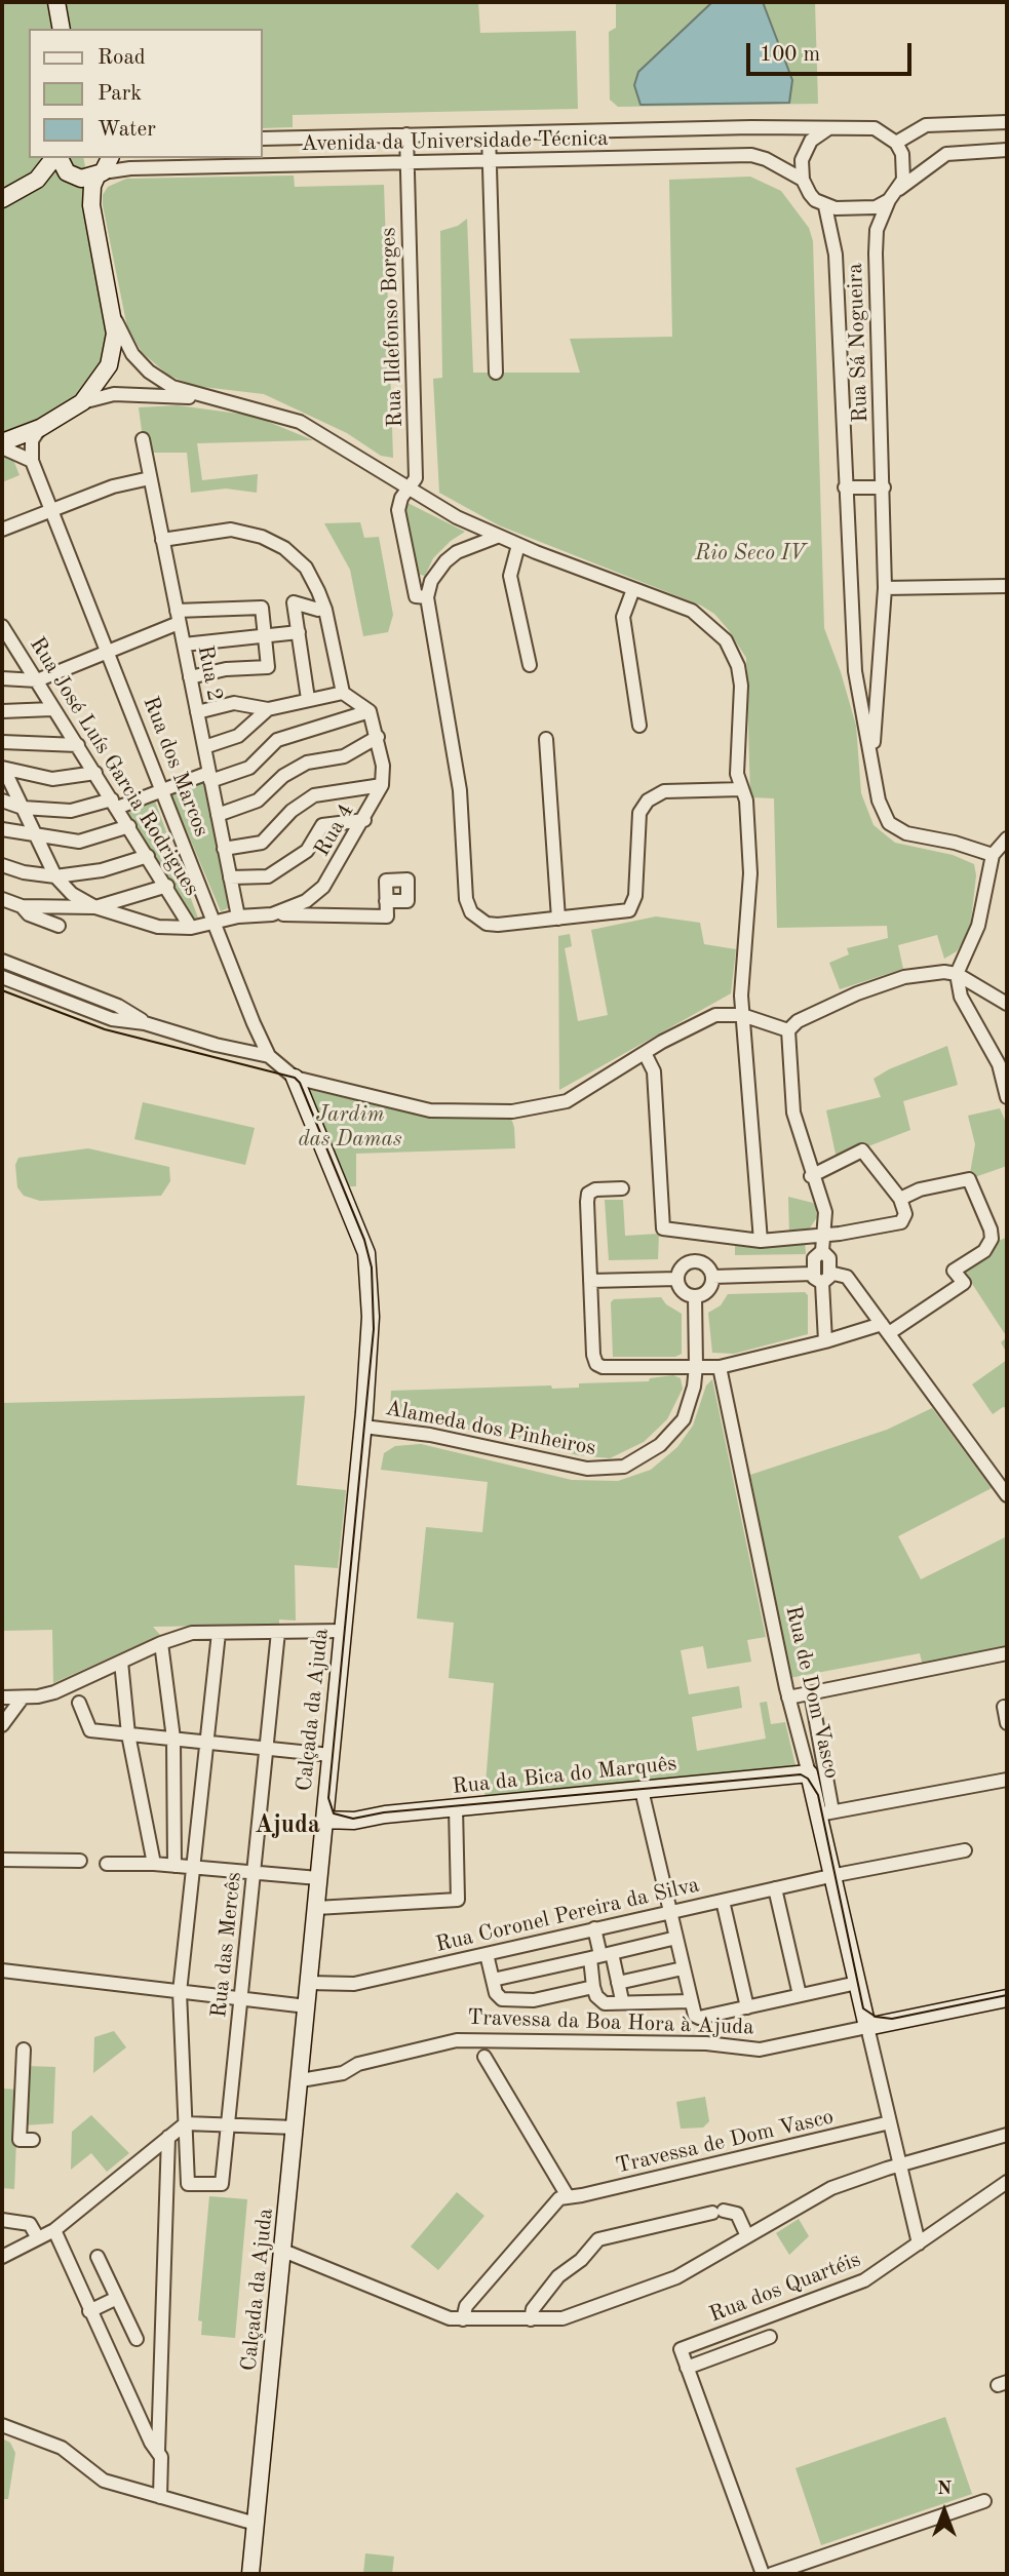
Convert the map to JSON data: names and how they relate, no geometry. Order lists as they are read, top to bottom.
{
  "streets": {
    "street": [
      "Avenida da Universidade Técnica",
      "Rua Ildefonso Borges",
      "Rua Sá Nogueira",
      "Rua 2",
      "Rua José Luís Garcia Rodrigues",
      "Rua dos Marcos",
      "Rua 4",
      "Alameda dos Pinheiros",
      "Rua de Dom Vasco",
      "Calçada da Ajuda",
      "Rua da Bica do Marquês",
      "Rua Coronel Pereira da Silva",
      "Rua das Mercês",
      "Travessa da Boa Hora à Ajuda",
      "Travessa de Dom Vasco",
      "Rua dos Quartéis"
    ]
  },
  "crossings": [
    ["Avenida da Universidade Técnica", "Rua Ildefonso Borges"],
    ["Avenida da Universidade Técnica", "Rua Sá Nogueira"],
    ["Rua 2", "Rua 4"],
    ["Rua José Luís Garcia Rodrigues", "Rua 4"],
    ["Rua dos Marcos", "Rua 4"],
    ["Rua dos Marcos", "Calçada da Ajuda"],
    ["Alameda dos Pinheiros", "Calçada da Ajuda"],
    ["Rua de Dom Vasco", "Rua da Bica do Marquês"],
    ["Rua de Dom Vasco", "Rua Coronel Pereira da Silva"],
    ["Rua de Dom Vasco", "Travessa da Boa Hora à Ajuda"],
    ["Calçada da Ajuda", "Rua da Bica do Marquês"],
    ["Calçada da Ajuda", "Rua Coronel Pereira da Silva"],
    ["Calçada da Ajuda", "Travessa da Boa Hora à Ajuda"]
  ],
  "districts": ["Ajuda"],
  "parks": ["Rio Seco IV", "Jardim das Damas"],
  "legend": ["Road", "Park", "Water"],
  "scale_bar": "100 m",
  "north": "top"
}
